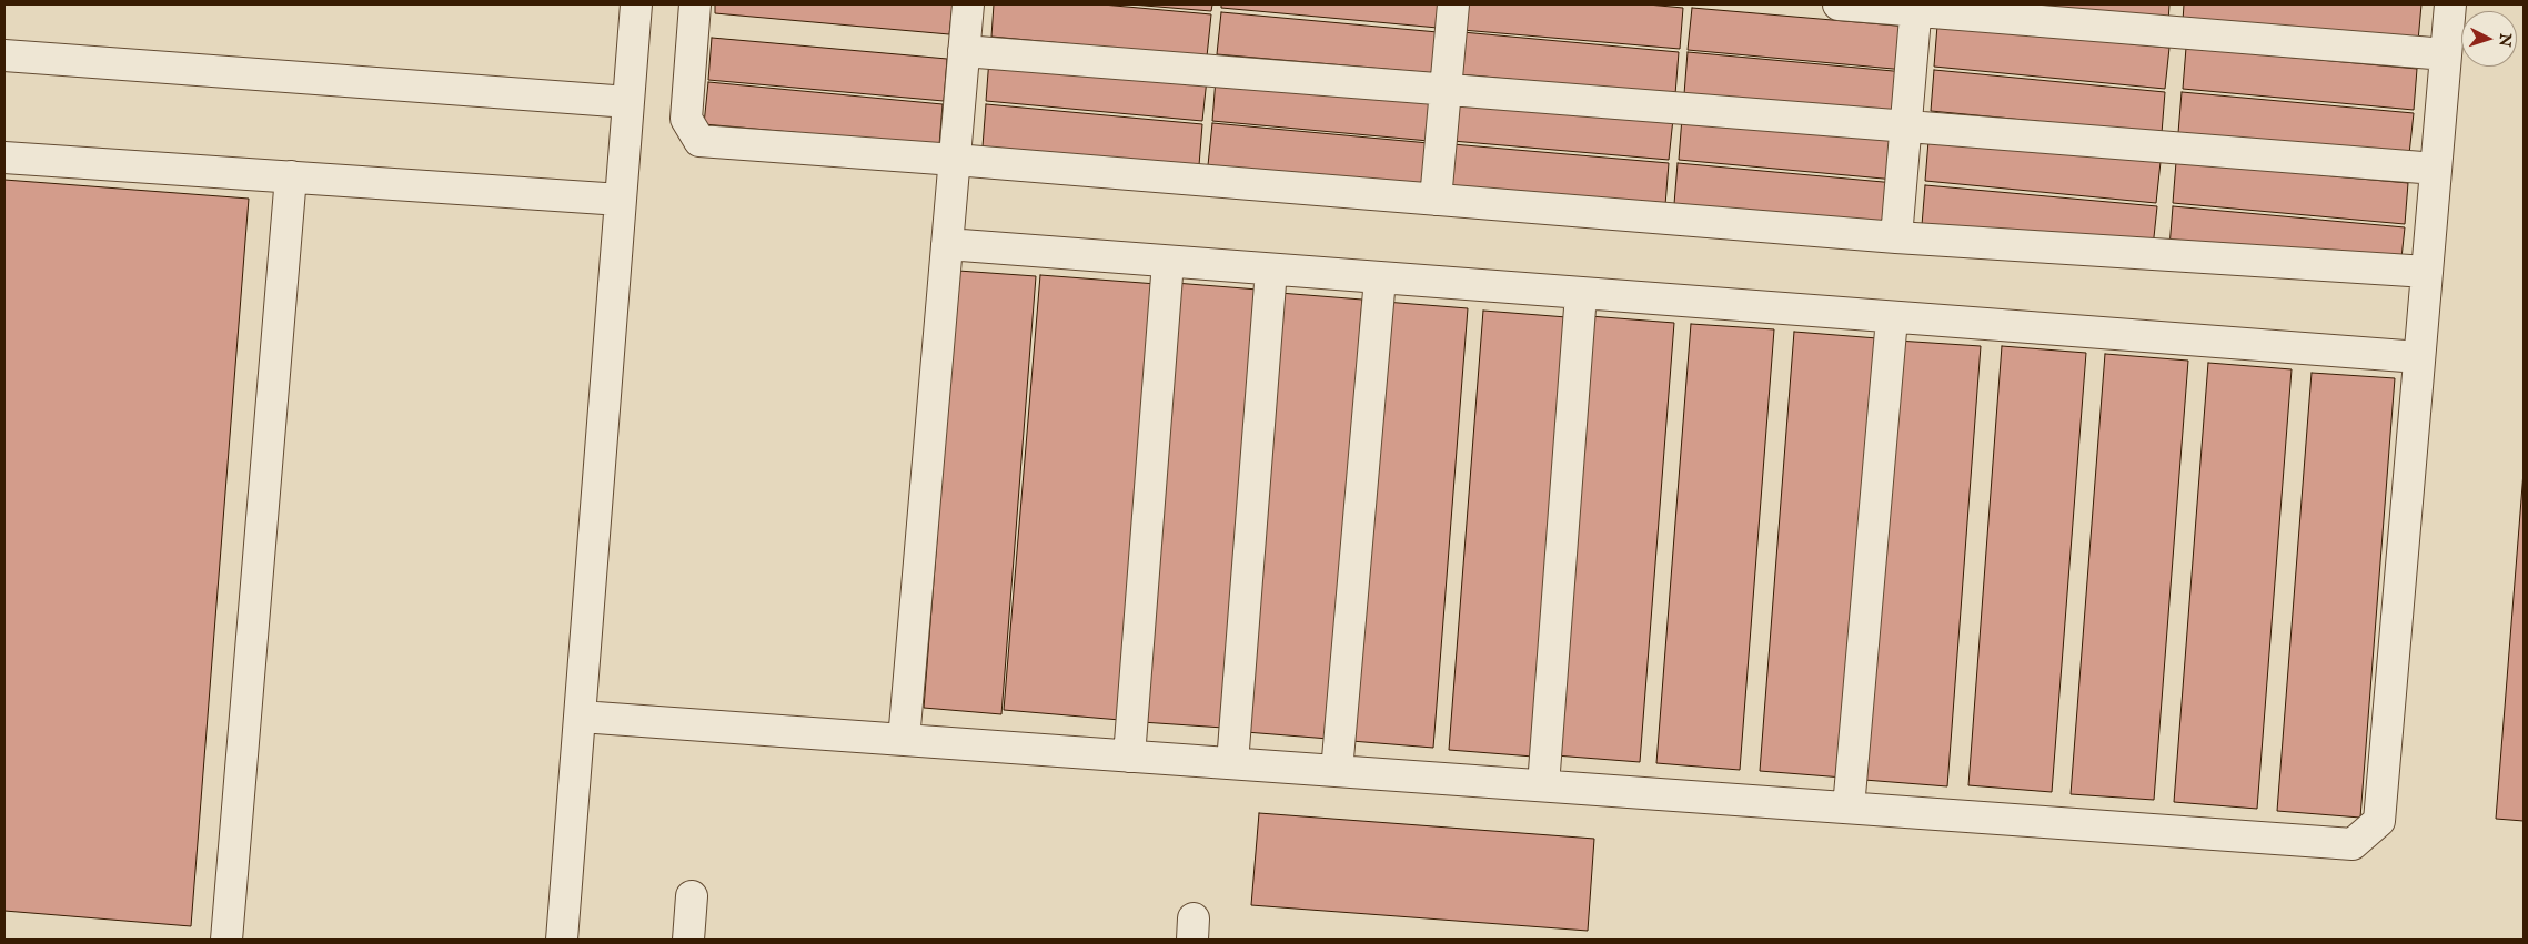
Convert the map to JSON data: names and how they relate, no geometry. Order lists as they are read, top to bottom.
{
  "north": "right"
}
